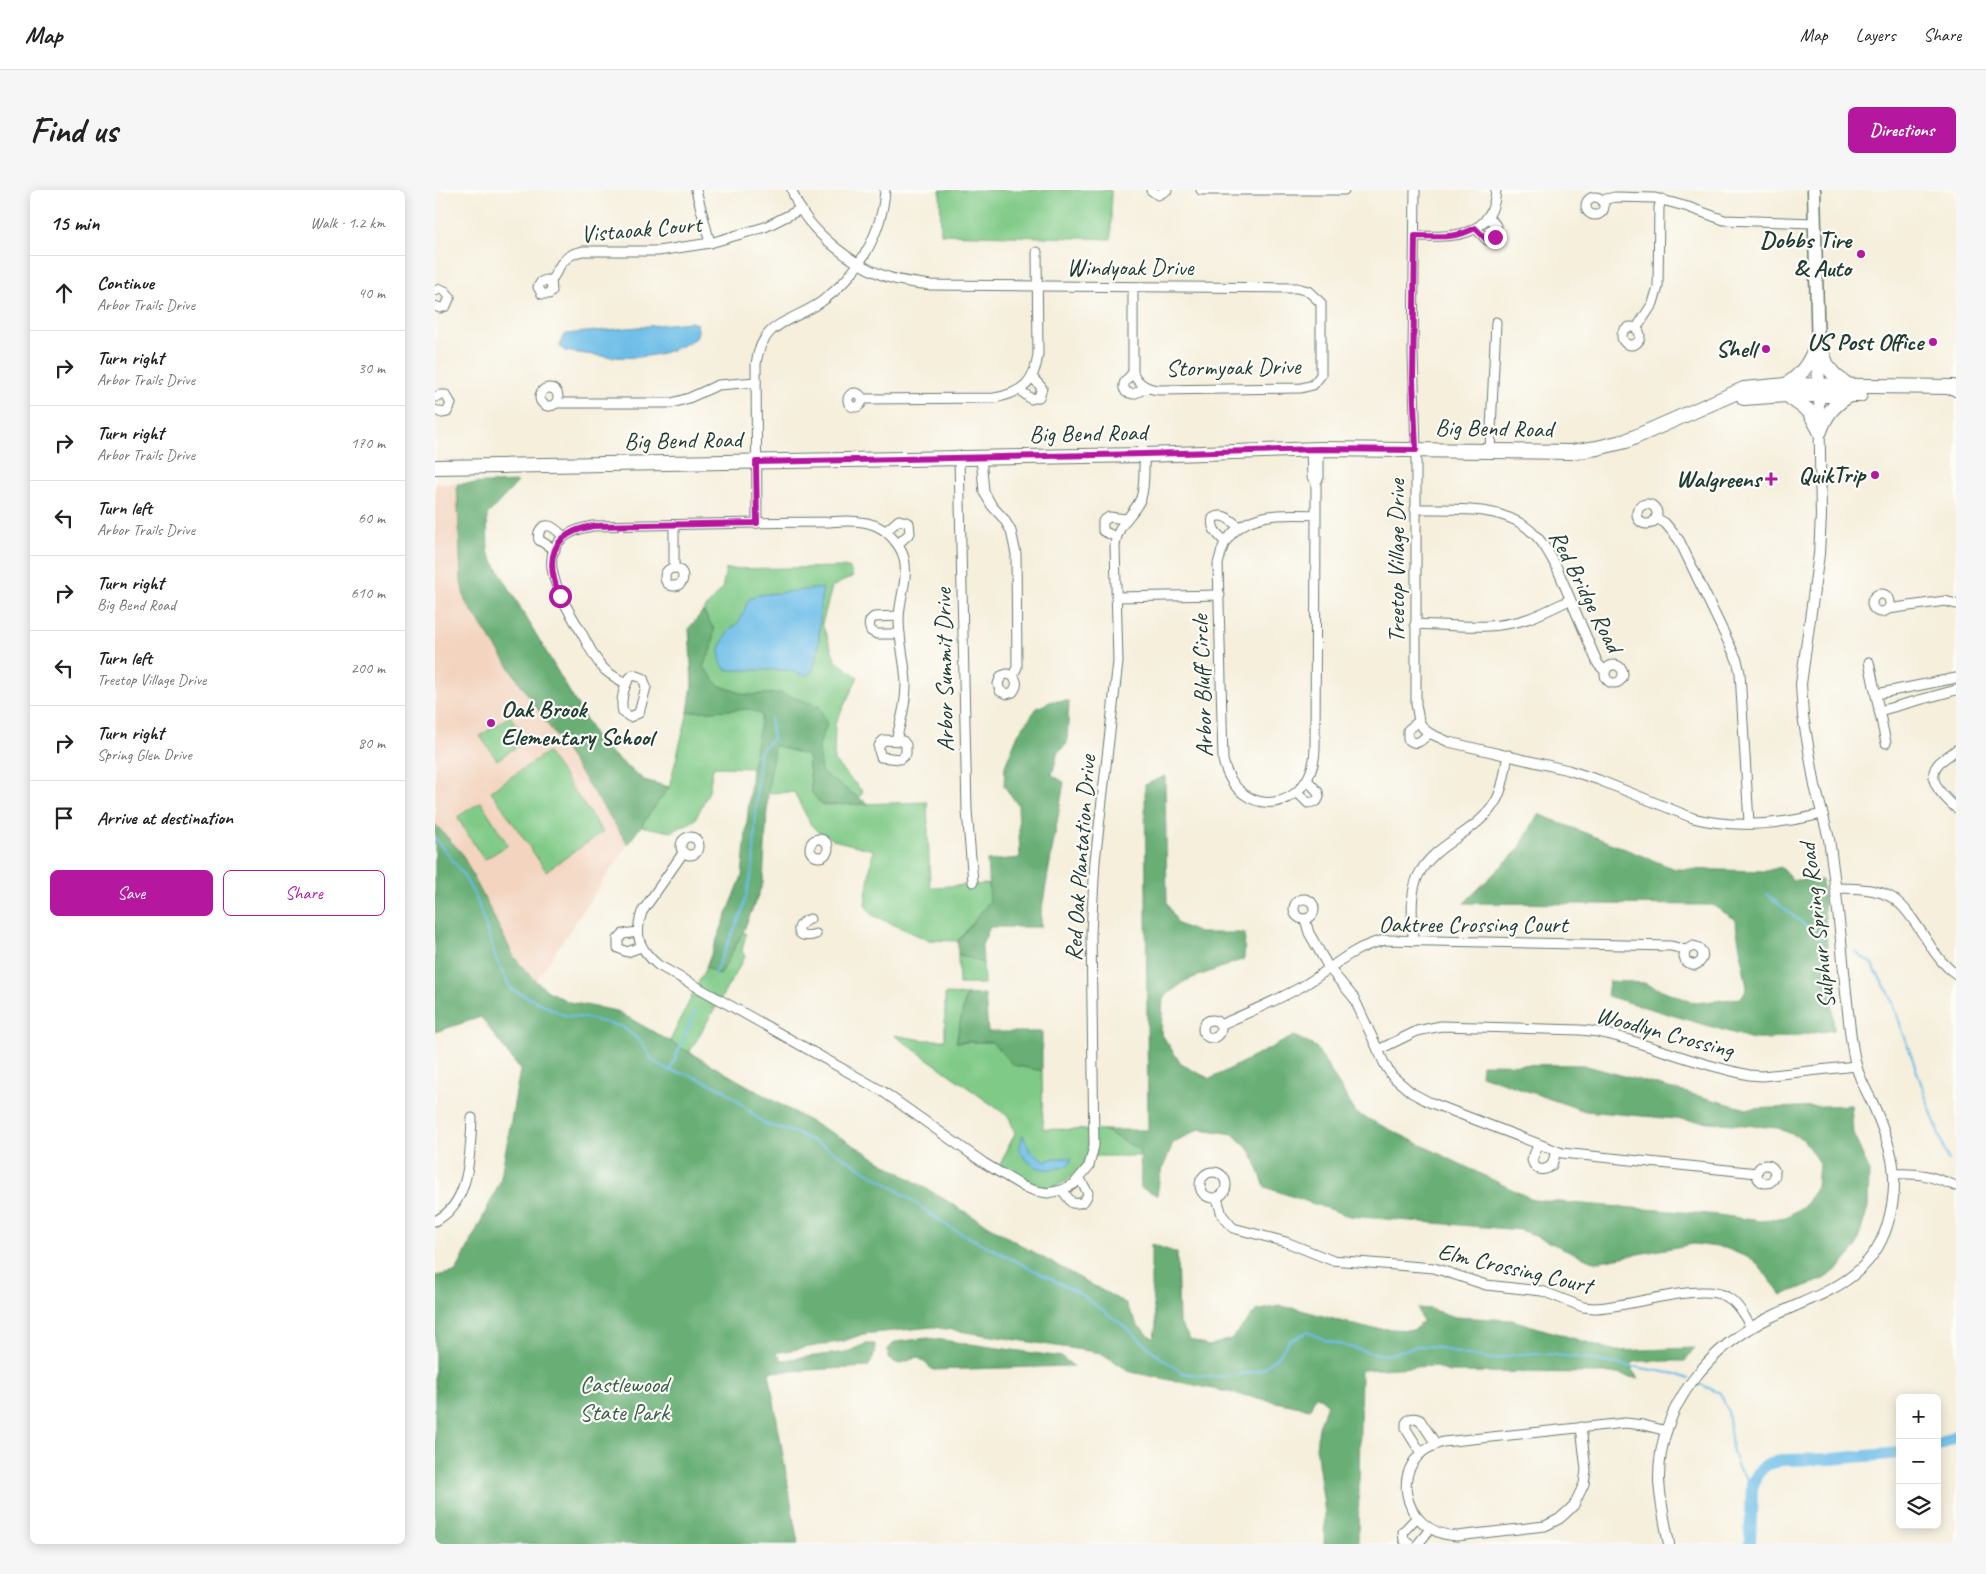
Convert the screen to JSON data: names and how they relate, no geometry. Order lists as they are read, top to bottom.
{
  "streets": {
    "main road": ["Big Bend Road", "Sulphur Spring Road"],
    "street": [
      "Vistaoak Court",
      "Windyoak Drive",
      "Stormyoak Drive",
      "Treetop Village Drive",
      "Red Bridge Road",
      "Arbor Summit Drive",
      "Arbor Bluff Circle",
      "Red Oak Plantation Drive",
      "Oaktree Crossing Court",
      "Woodlyn Crossing",
      "Elm Crossing Court"
    ]
  },
  "crossings": [
    ["Vistaoak Court", "Windyoak Drive"],
    ["Windyoak Drive", "Stormyoak Drive"],
    ["Big Bend Road", "Treetop Village Drive"],
    ["Big Bend Road", "Arbor Summit Drive"],
    ["Big Bend Road", "Arbor Bluff Circle"],
    ["Big Bend Road", "Red Oak Plantation Drive"],
    ["Big Bend Road", "Sulphur Spring Road"],
    ["Treetop Village Drive", "Red Bridge Road"],
    ["Sulphur Spring Road", "Woodlyn Crossing"],
    ["Sulphur Spring Road", "Elm Crossing Court"]
  ],
  "parks": ["Castlewood State Park"],
  "places": {
    "other": [
      "Dobbs Tire & Auto",
      "US Post Office",
      "Shell",
      "QuikTrip",
      "Oak Brook Elementary School"
    ],
    "health": ["Walgreens"]
  },
  "page": {
    "header": "Map",
    "nav": ["Map", "Layers", "Share"],
    "buttons": [
      "Directions",
      ["Save", "Share"]
    ],
    "title": "Find us",
    "heading": ["15 min", "Walk · 1.2 km"],
    "list": [
      ["Continue", "Arbor Trails Drive", "40 m"],
      ["Turn right", "Arbor Trails Drive", "30 m"],
      ["Turn right", "Arbor Trails Drive", "170 m"],
      ["Turn left", "Arbor Trails Drive", "60 m"],
      ["Turn right", "Big Bend Road", "610 m"],
      ["Turn left", "Treetop Village Drive", "200 m"],
      ["Turn right", "Spring Glen Drive", "80 m"],
      "Arrive at destination"
    ],
    "map_buttons": ["+", "−"]
  }
}
